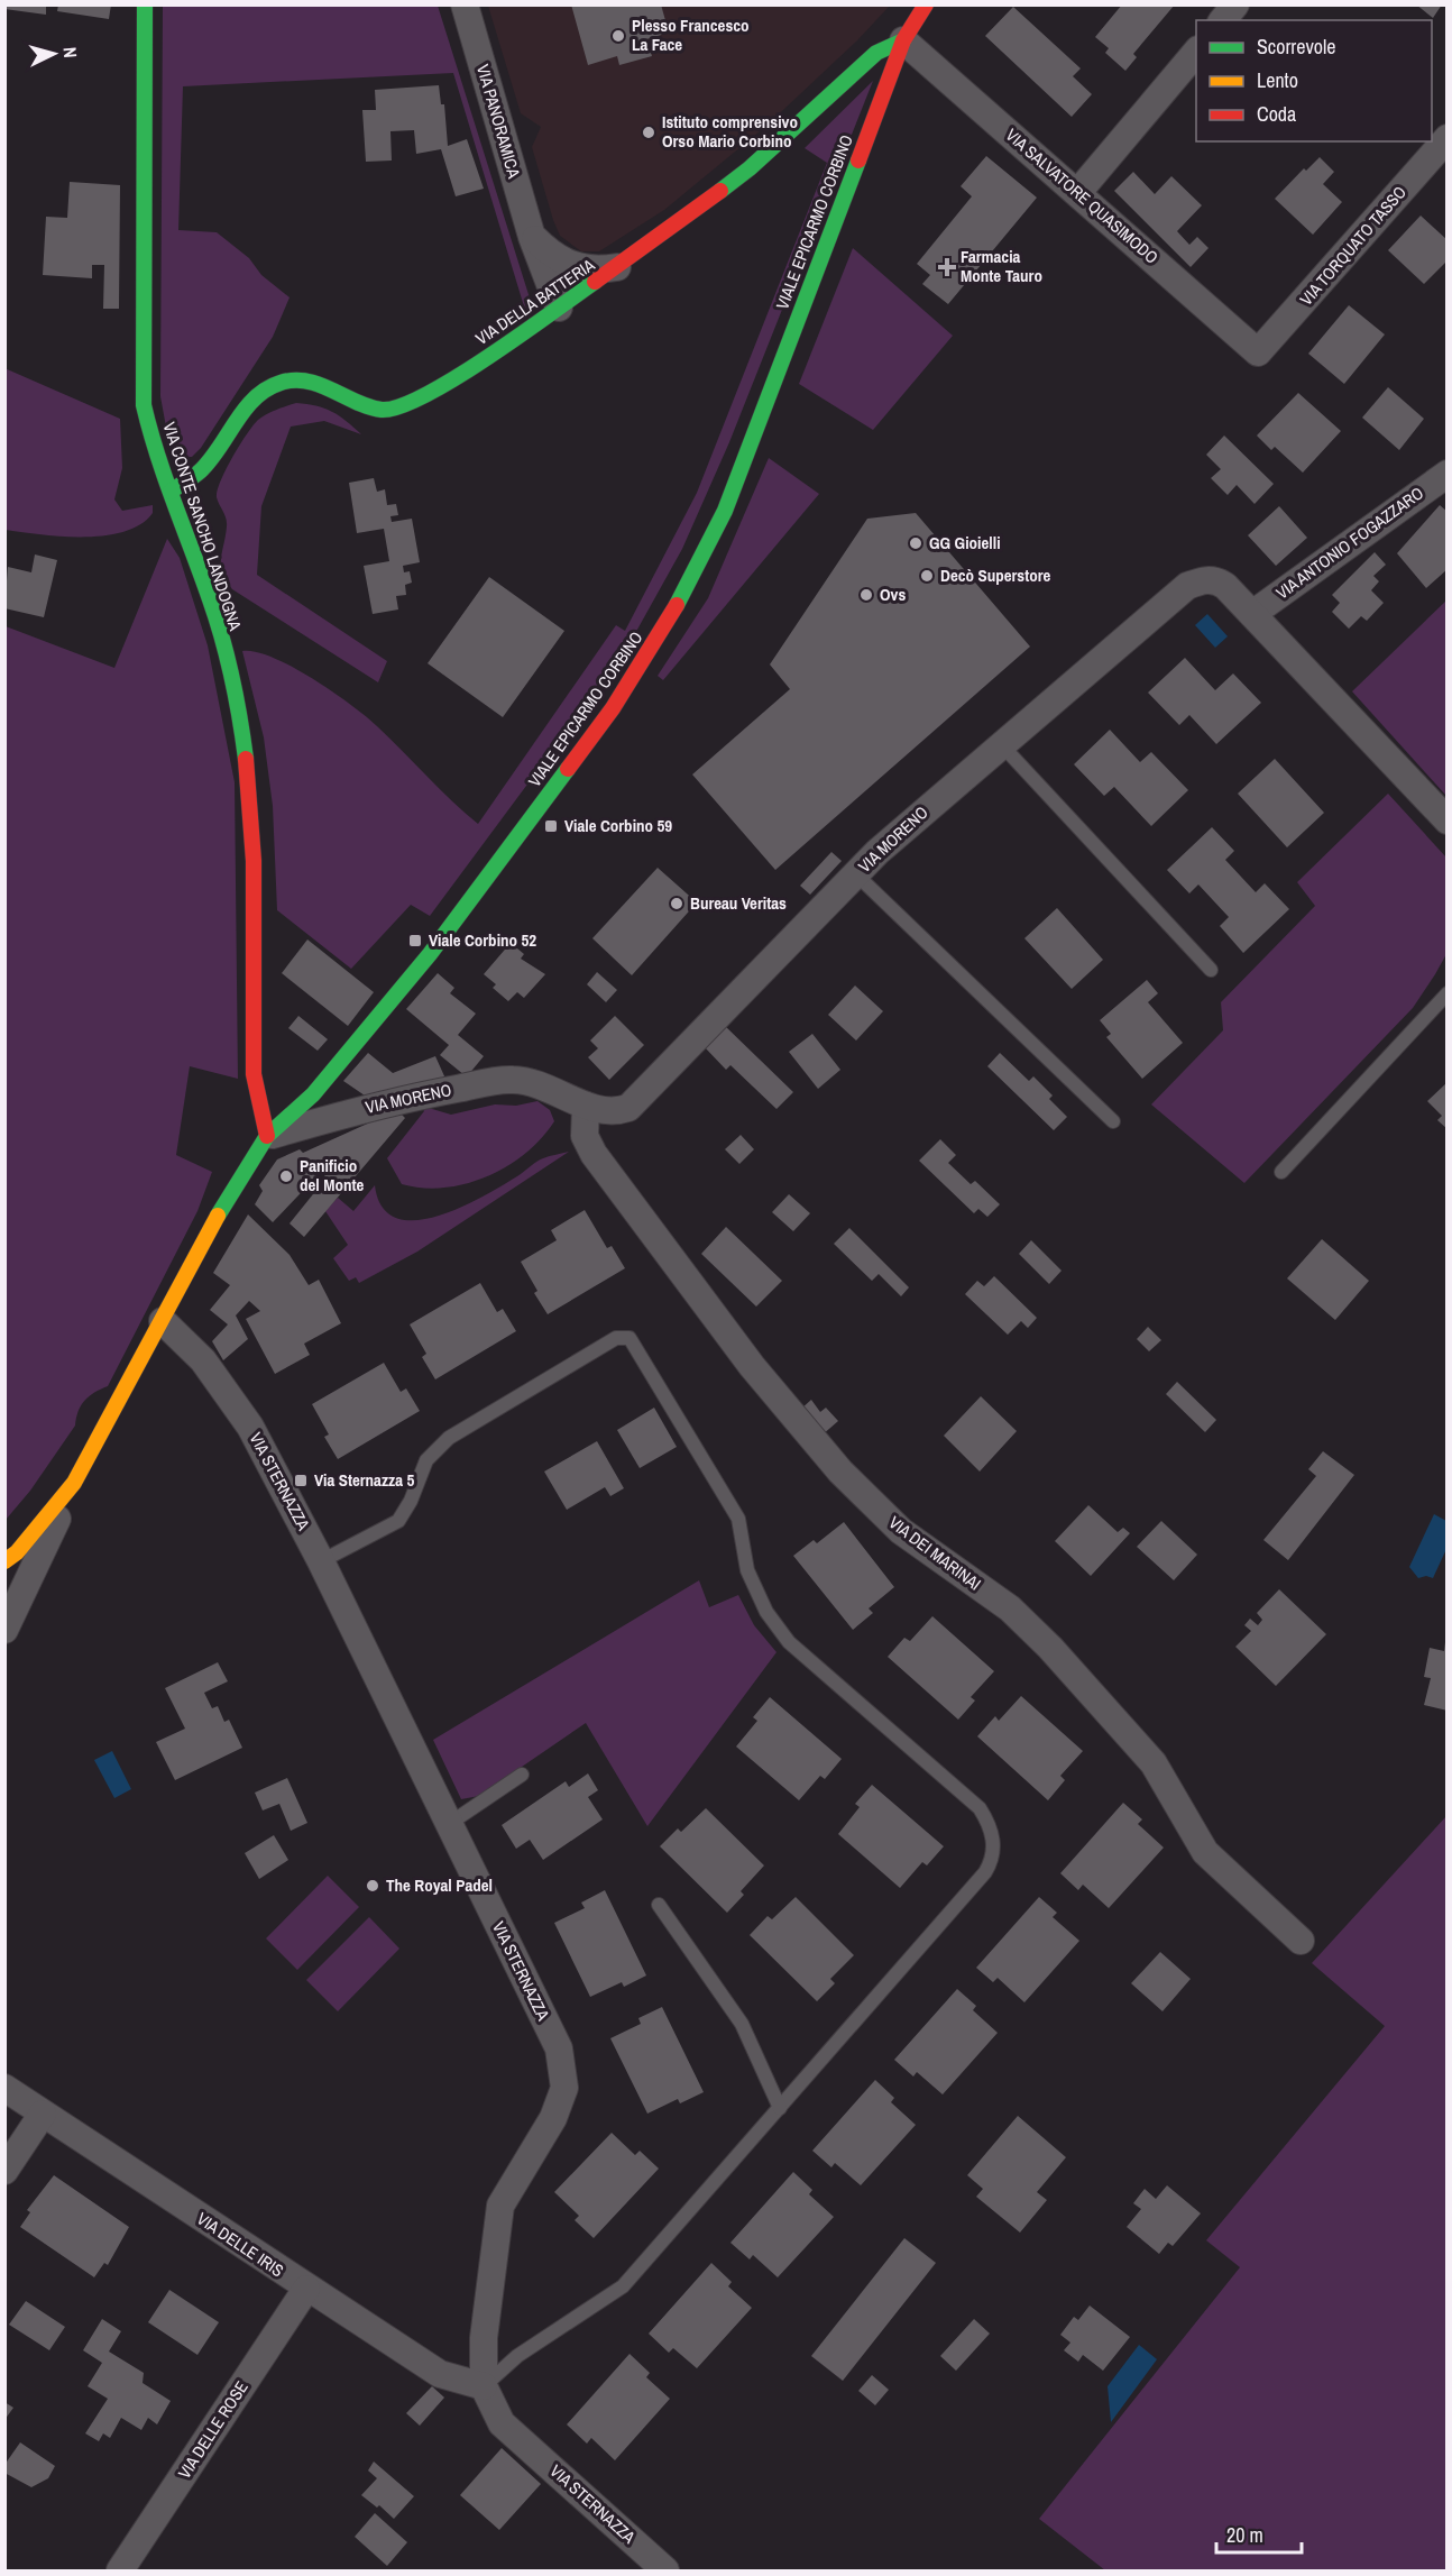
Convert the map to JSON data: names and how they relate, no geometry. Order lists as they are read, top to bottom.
{
  "streets": {
    "main road": ["VIALE EPICARMO CORBINO", "VIA DELLA BATTERIA", "VIA CONTE SANCHO LANDOGNA"],
    "street": [
      "VIA PANORAMICA",
      "VIA SALVATORE QUASIMODO",
      "VIA TORQUATO TASSO",
      "VIA ANTONIO FOGAZZARO",
      "VIA MORENO",
      "VIA STERNAZZA",
      "VIA DEI MARINAI",
      "VIA DELLE IRIS",
      "VIA DELLE ROSE"
    ]
  },
  "crossings": [
    ["VIA PANORAMICA", "VIA DELLA BATTERIA"],
    ["VIA SALVATORE QUASIMODO", "VIALE EPICARMO CORBINO"],
    ["VIA SALVATORE QUASIMODO", "VIA TORQUATO TASSO"],
    ["VIA SALVATORE QUASIMODO", "VIA DELLA BATTERIA"],
    ["VIALE EPICARMO CORBINO", "VIA DELLA BATTERIA"],
    ["VIALE EPICARMO CORBINO", "VIA CONTE SANCHO LANDOGNA"],
    ["VIALE EPICARMO CORBINO", "VIA MORENO"],
    ["VIALE EPICARMO CORBINO", "VIA STERNAZZA"],
    ["VIA DELLA BATTERIA", "VIA CONTE SANCHO LANDOGNA"],
    ["VIA CONTE SANCHO LANDOGNA", "VIA MORENO"],
    ["VIA ANTONIO FOGAZZARO", "VIA MORENO"],
    ["VIA MORENO", "VIA DEI MARINAI"],
    ["VIA STERNAZZA", "VIA DELLE IRIS"],
    ["VIA DELLE IRIS", "VIA DELLE ROSE"]
  ],
  "places": {
    "other": [
      "Plesso Francesco La Face",
      "Istituto comprensivo Orso Mario Corbino",
      "GG Gioielli",
      "Decò Superstore",
      "Ovs",
      "Bureau Veritas",
      "Panificio del Monte",
      "The Royal Padel"
    ],
    "health": ["Farmacia Monte Tauro"],
    "transit": ["Viale Corbino 59", "Viale Corbino 52", "Via Sternazza 5"]
  },
  "legend": ["Scorrevole", "Lento", "Coda"],
  "scale_bar": "20 m",
  "north": "right"
}
